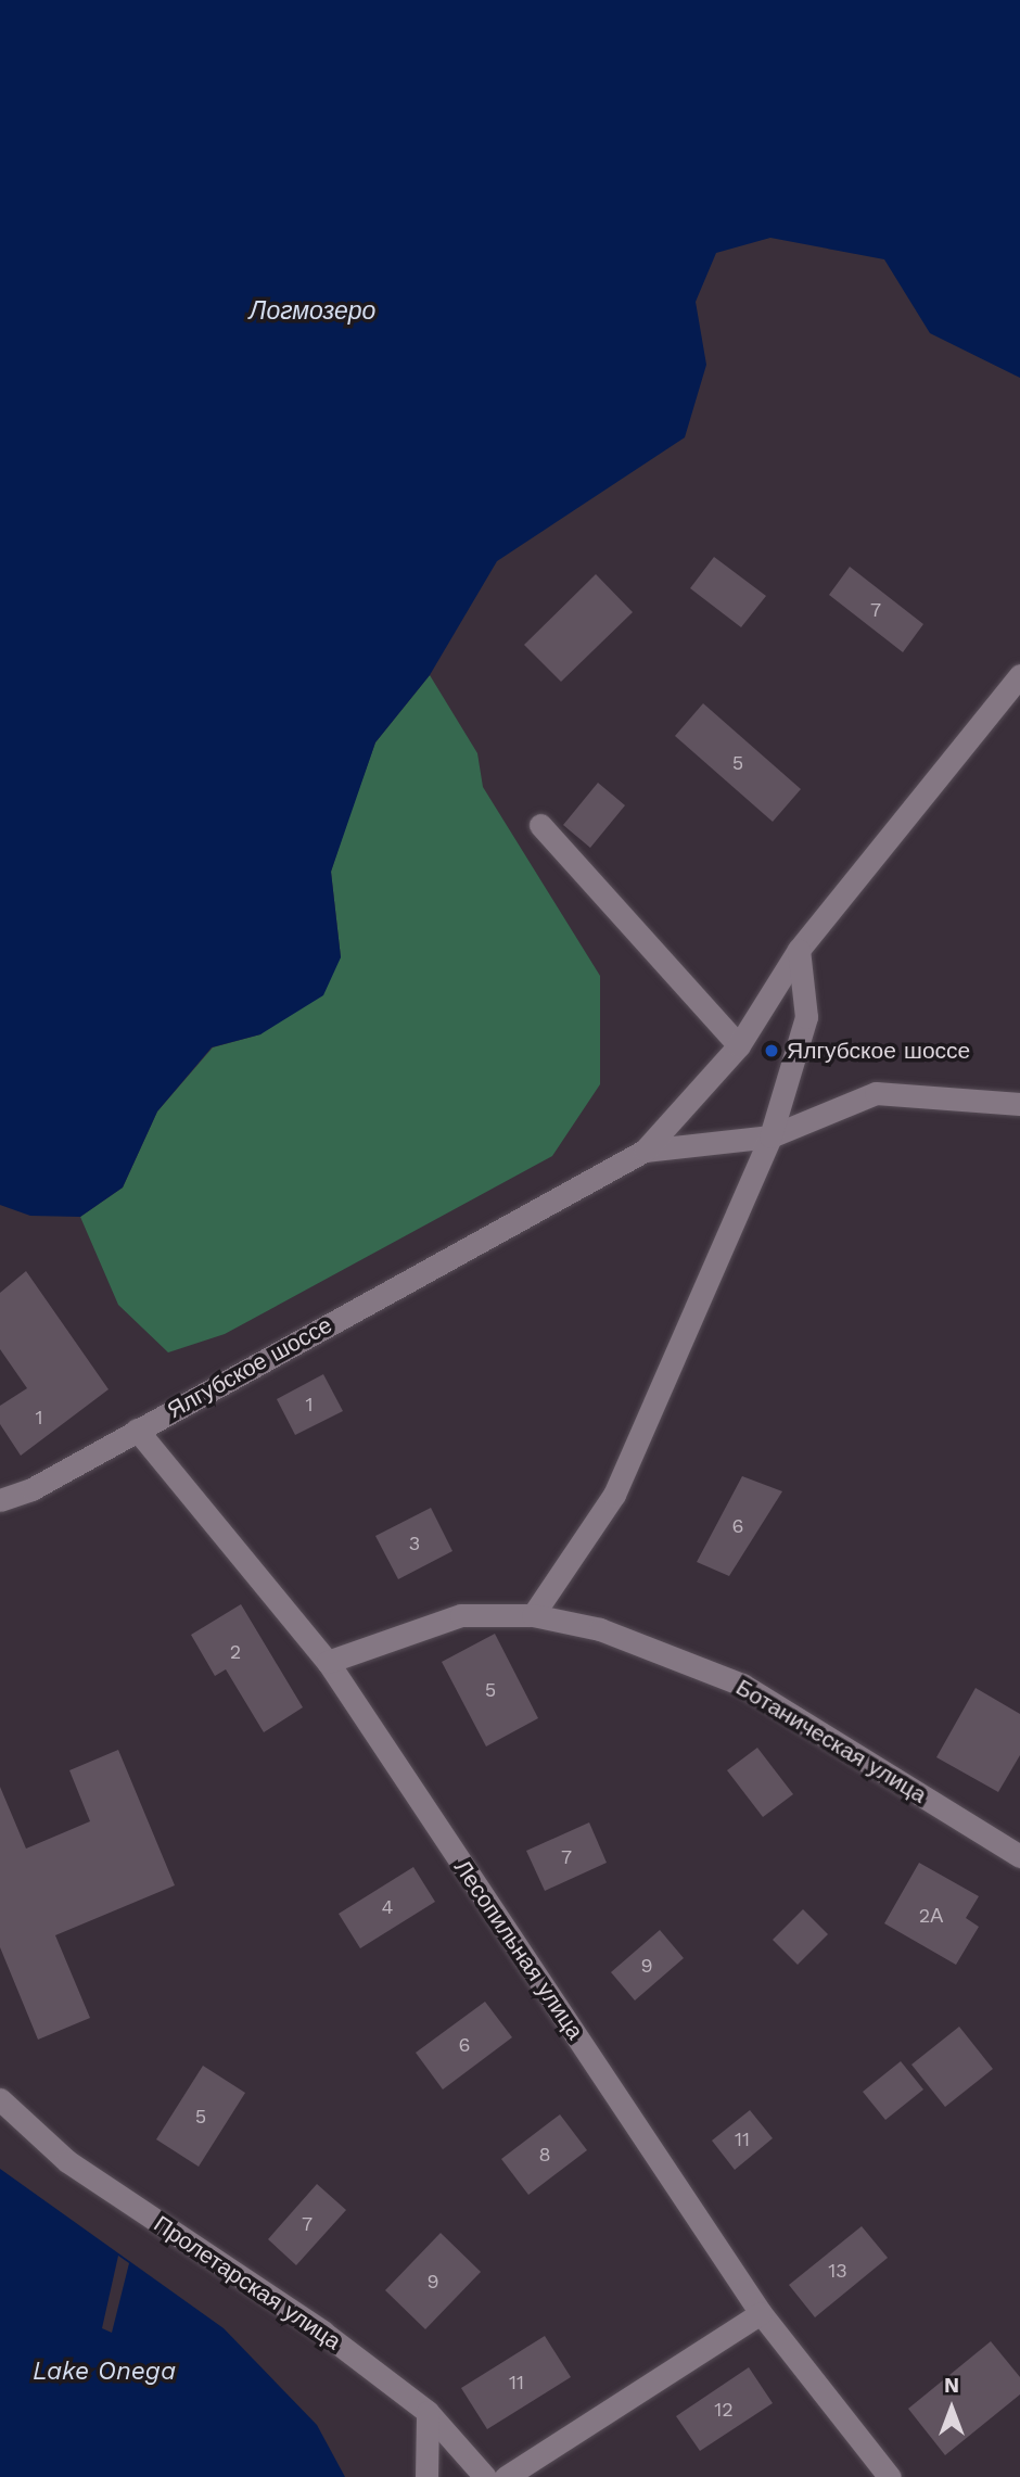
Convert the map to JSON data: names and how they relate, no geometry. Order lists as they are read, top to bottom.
{
  "streets": {
    "street": [
      "Ялгубское шоссе",
      "Ботаническая улица",
      "Лесопильная улица",
      "Пролетарская улица"
    ]
  },
  "crossings": [
    ["Ялгубское шоссе", "Лесопильная улица"],
    ["Ботаническая улица", "Лесопильная улица"]
  ],
  "water": ["Логмозеро", "Lake Onega"],
  "places": ["Ялгубское шоссе"],
  "house_numbers": [
    "7",
    "5",
    "1",
    "1",
    "6",
    "3",
    "2",
    "5",
    "7",
    "4",
    "2А",
    "9",
    "6",
    "5",
    "11",
    "8",
    "7",
    "13",
    "9",
    "11",
    "12"
  ],
  "north": "top"
}
